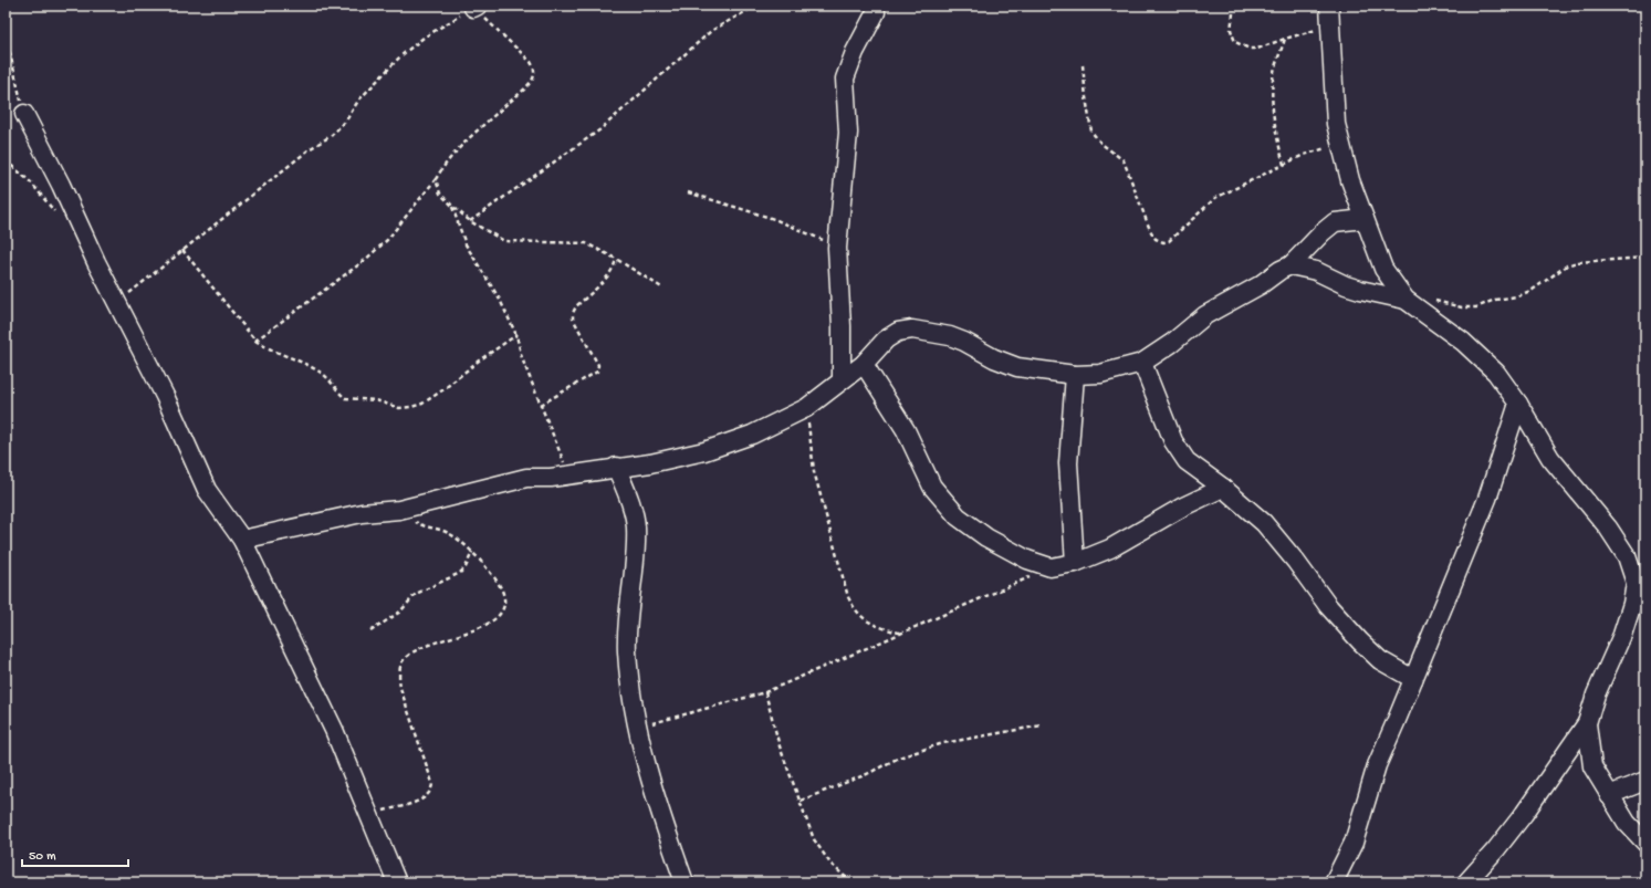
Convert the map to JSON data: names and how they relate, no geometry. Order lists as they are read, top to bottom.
{
  "scale_bar": "50 m"
}
